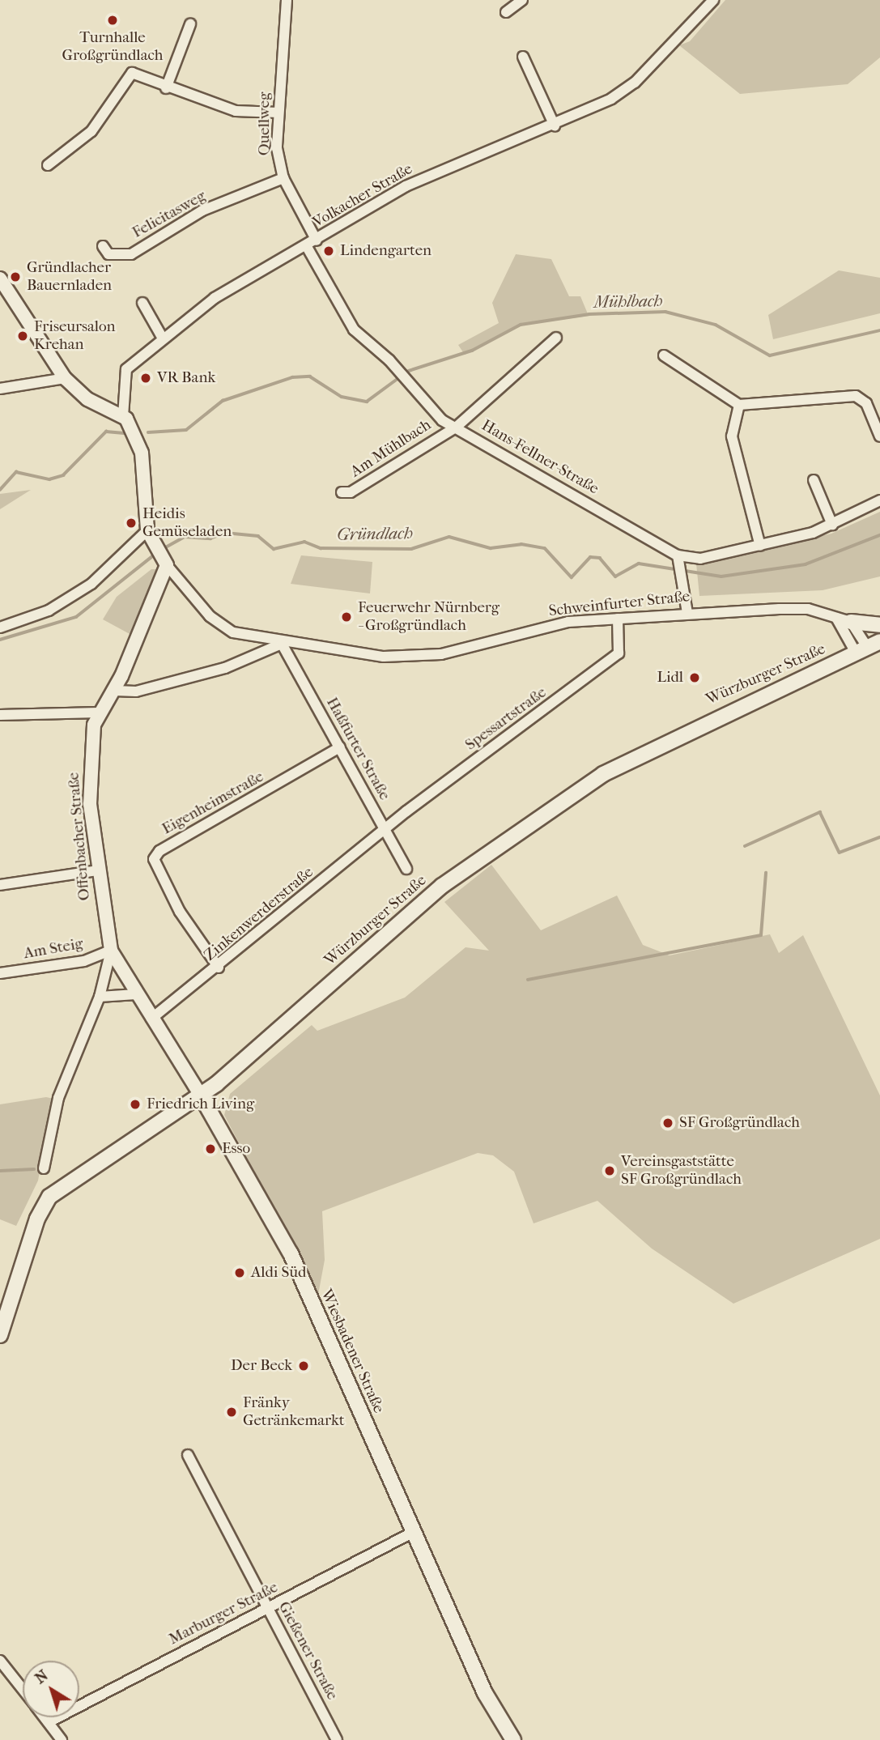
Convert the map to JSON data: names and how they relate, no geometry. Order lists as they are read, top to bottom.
{
  "streets": {
    "main road": ["Würzburger Straße", "Wiesbadener Straße"],
    "street": [
      "Quellweg",
      "Volkacher Straße",
      "Felicitasweg",
      "Am Mühlbach",
      "Hans-Fellner-Straße",
      "Schweinfurter Straße",
      "Spessartstraße",
      "Haßfurter Straße",
      "Eigenheimstraße",
      "Offenbacher Straße",
      "Zinkenwerderstraße",
      "Am Steig",
      "Marburger Straße",
      "Gießener Straße"
    ]
  },
  "crossings": [
    ["Quellweg", "Volkacher Straße"],
    ["Quellweg", "Felicitasweg"],
    ["Volkacher Straße", "Hans-Fellner-Straße"],
    ["Am Mühlbach", "Hans-Fellner-Straße"],
    ["Schweinfurter Straße", "Spessartstraße"],
    ["Schweinfurter Straße", "Haßfurter Straße"],
    ["Schweinfurter Straße", "Offenbacher Straße"],
    ["Würzburger Straße", "Wiesbadener Straße"],
    ["Spessartstraße", "Haßfurter Straße"],
    ["Spessartstraße", "Zinkenwerderstraße"],
    ["Haßfurter Straße", "Eigenheimstraße"],
    ["Haßfurter Straße", "Zinkenwerderstraße"],
    ["Eigenheimstraße", "Zinkenwerderstraße"],
    ["Offenbacher Straße", "Am Steig"],
    ["Offenbacher Straße", "Wiesbadener Straße"],
    ["Zinkenwerderstraße", "Wiesbadener Straße"],
    ["Am Steig", "Wiesbadener Straße"],
    ["Wiesbadener Straße", "Marburger Straße"],
    ["Marburger Straße", "Gießener Straße"]
  ],
  "water": ["Mühlbach", "Gründlach"],
  "places": [
    "Turnhalle Großgründlach",
    "Lindengarten",
    "Gründlacher Bauernladen",
    "Friseursalon Krehan",
    "VR Bank",
    "Heidis Gemüseladen",
    "Feuerwehr Nürnberg - Großgründlach",
    "Lidl",
    "Friedrich Living",
    "SF Großgründlach",
    "Esso",
    "Vereinsgaststätte SF Großgründlach",
    "Aldi Süd",
    "Der Beck",
    "Fränky Getränkemarkt"
  ],
  "north": "top left"
}
